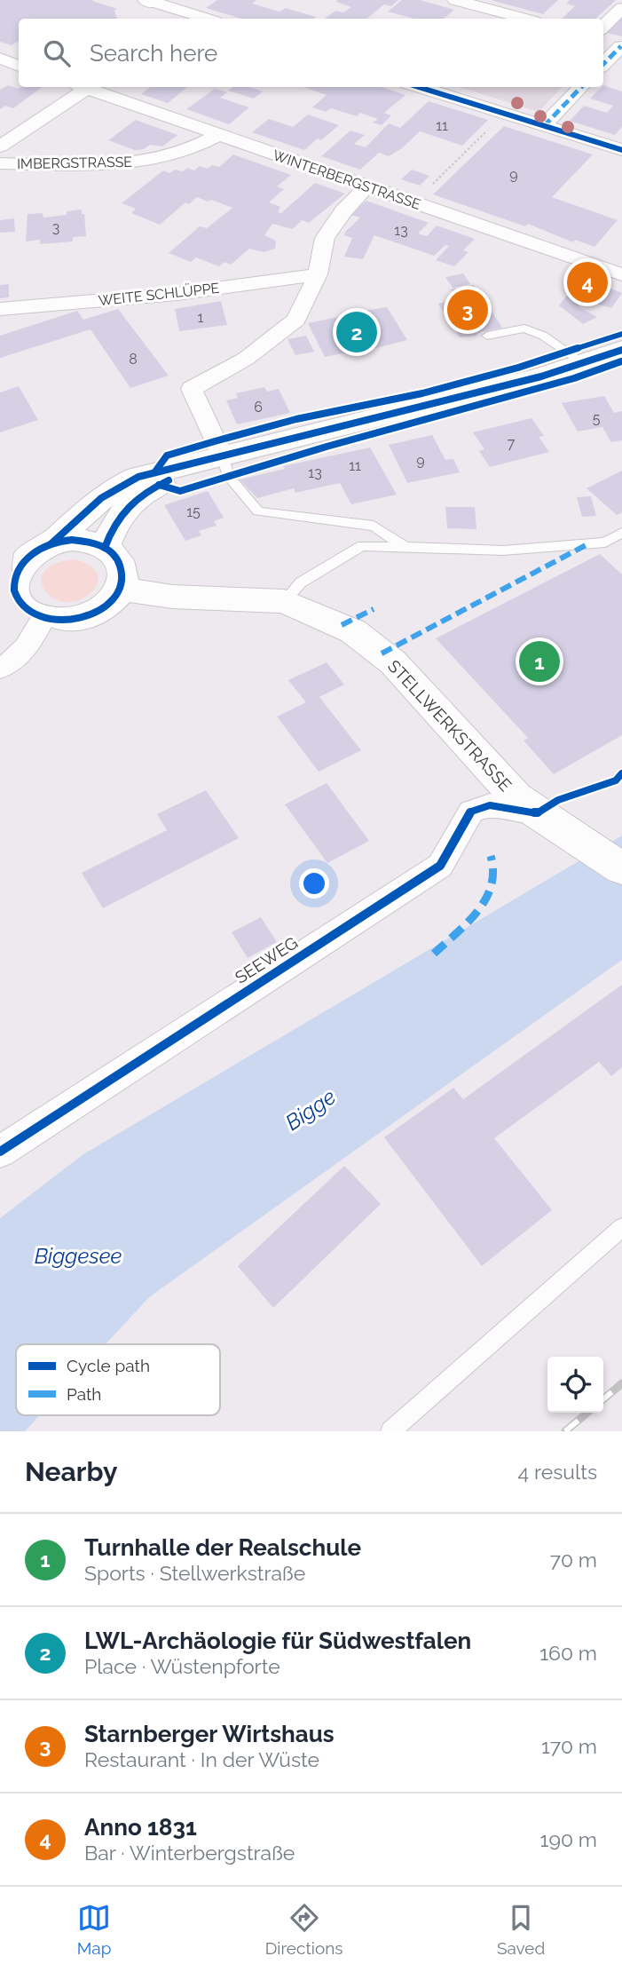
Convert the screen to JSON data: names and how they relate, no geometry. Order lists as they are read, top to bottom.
{
  "streets": {
    "main road": ["STELLWERKSTRASSE"],
    "street": [
      "IMBERGSTRASSE",
      "WINTERBERGSTRASSE",
      "WEITE SCHLÜPPE",
      "SEEWEG"
    ]
  },
  "crossings": [
    ["IMBERGSTRASSE", "WINTERBERGSTRASSE"],
    ["STELLWERKSTRASSE", "SEEWEG"]
  ],
  "water": ["Bigge", "Biggesee"],
  "house_numbers": [
    "11",
    "9",
    "3",
    "13",
    "1",
    "8",
    "6",
    "5",
    "7",
    "9",
    "11",
    "13",
    "15"
  ],
  "legend": ["Cycle path", "Path"],
  "page": {
    "search": "Search here",
    "pins": [
      "4",
      "3",
      "2",
      "1"
    ],
    "heading": ["Nearby", "4 results"],
    "list": [
      {
        "mark": "1",
        "name": "Turnhalle der Realschule",
        "note": "Sports · Stellwerkstraße",
        "value": "70 m"
      },
      {
        "mark": "2",
        "name": "LWL-Archäologie für Südwestfalen",
        "note": "Place · Wüstenpforte",
        "value": "160 m"
      },
      {
        "mark": "3",
        "name": "Starnberger Wirtshaus",
        "note": "Restaurant · In der Wüste",
        "value": "170 m"
      },
      {
        "mark": "4",
        "name": "Anno 1831",
        "note": "Bar · Winterbergstraße",
        "value": "190 m"
      }
    ],
    "nav": ["Map", "Directions", "Saved"]
  }
}
